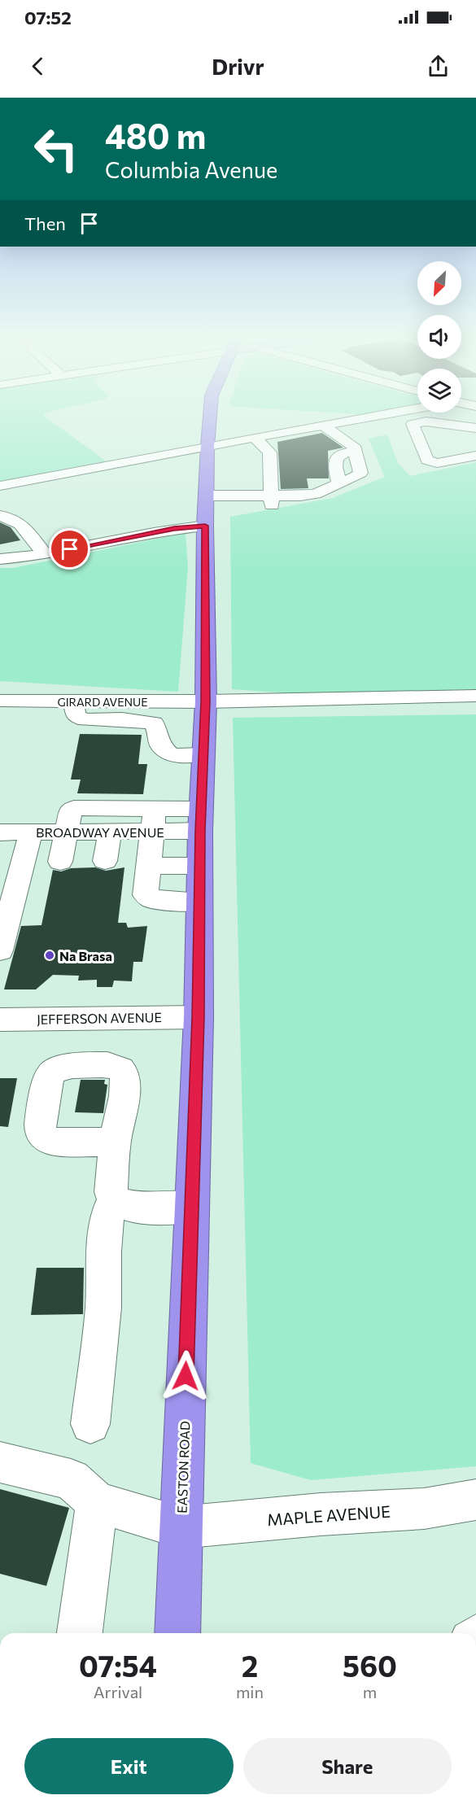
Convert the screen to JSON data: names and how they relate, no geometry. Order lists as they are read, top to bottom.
{
  "streets": {
    "highway": ["EASTON ROAD"],
    "street": [
      "GIRARD AVENUE",
      "BROADWAY AVENUE",
      "JEFFERSON AVENUE",
      "MAPLE AVENUE"
    ]
  },
  "crossings": [
    ["GIRARD AVENUE", "EASTON ROAD"],
    ["BROADWAY AVENUE", "EASTON ROAD"],
    ["JEFFERSON AVENUE", "EASTON ROAD"],
    ["EASTON ROAD", "MAPLE AVENUE"]
  ],
  "places": ["Na Brasa"],
  "north": "bottom left",
  "page": {
    "status": "07:52",
    "header": "Drivr",
    "turn": ["480 m", "Columbia Avenue"],
    "then": "Then",
    "eta": [
      "07:54",
      "Arrival",
      "2",
      "min",
      "560",
      "m"
    ],
    "buttons": ["Exit", "Share"]
  }
}
